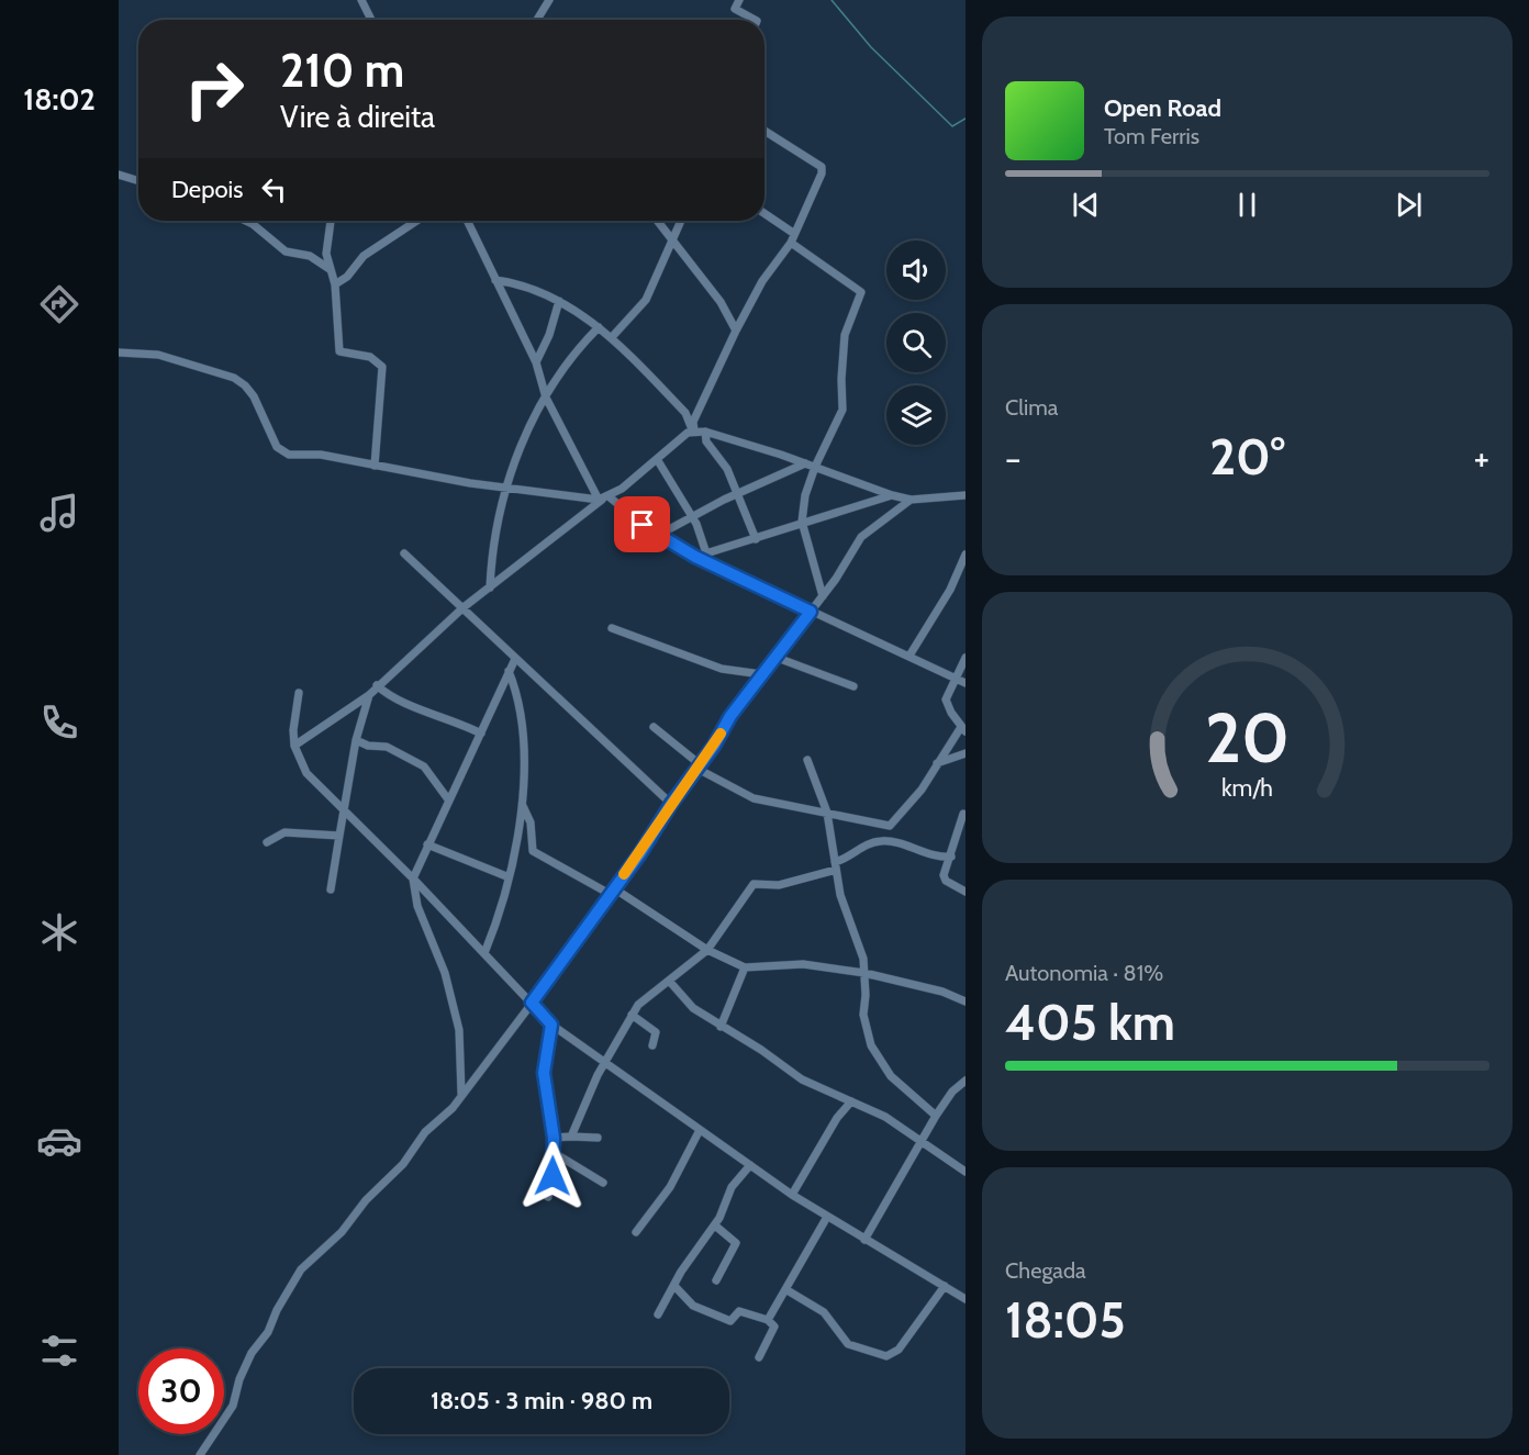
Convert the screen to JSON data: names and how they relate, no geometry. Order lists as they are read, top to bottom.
{
  "page": {
    "tabs": "18:02",
    "turn": ["210 m", "Vire à direita"],
    "song": ["Open Road", "Tom Ferris"],
    "then": "Depois",
    "tile": [
      "Clima",
      ["Autonomia · 81%", "405 km"],
      ["Chegada", "18:05"]
    ],
    "heat": ["−", "20°", "+"],
    "limit": "30",
    "trip": "18:05 · 3 min · 980 m",
    "gauge": ["20", "km/h"]
  }
}
